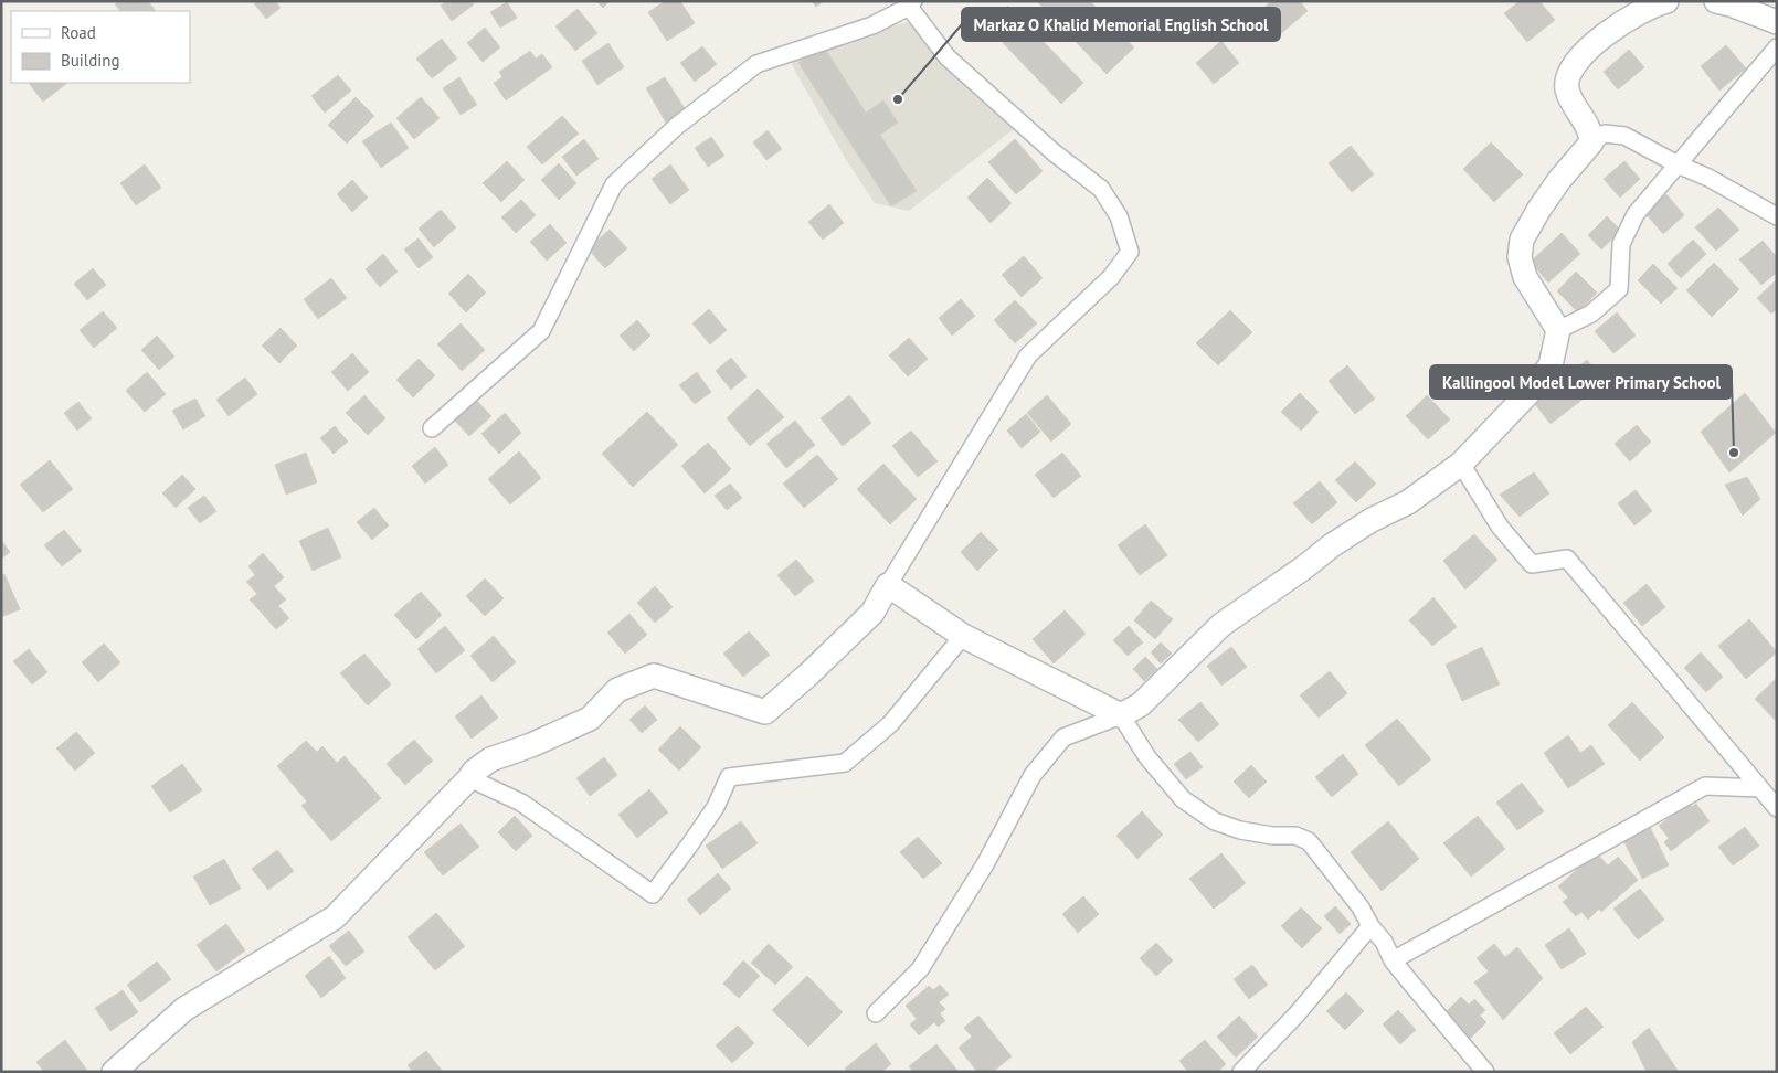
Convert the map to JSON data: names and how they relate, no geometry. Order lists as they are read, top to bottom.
{
  "places": ["Markaz O Khalid Memorial English School", "Kallingool Model Lower Primary School"],
  "legend": ["Road", "Building"]
}
